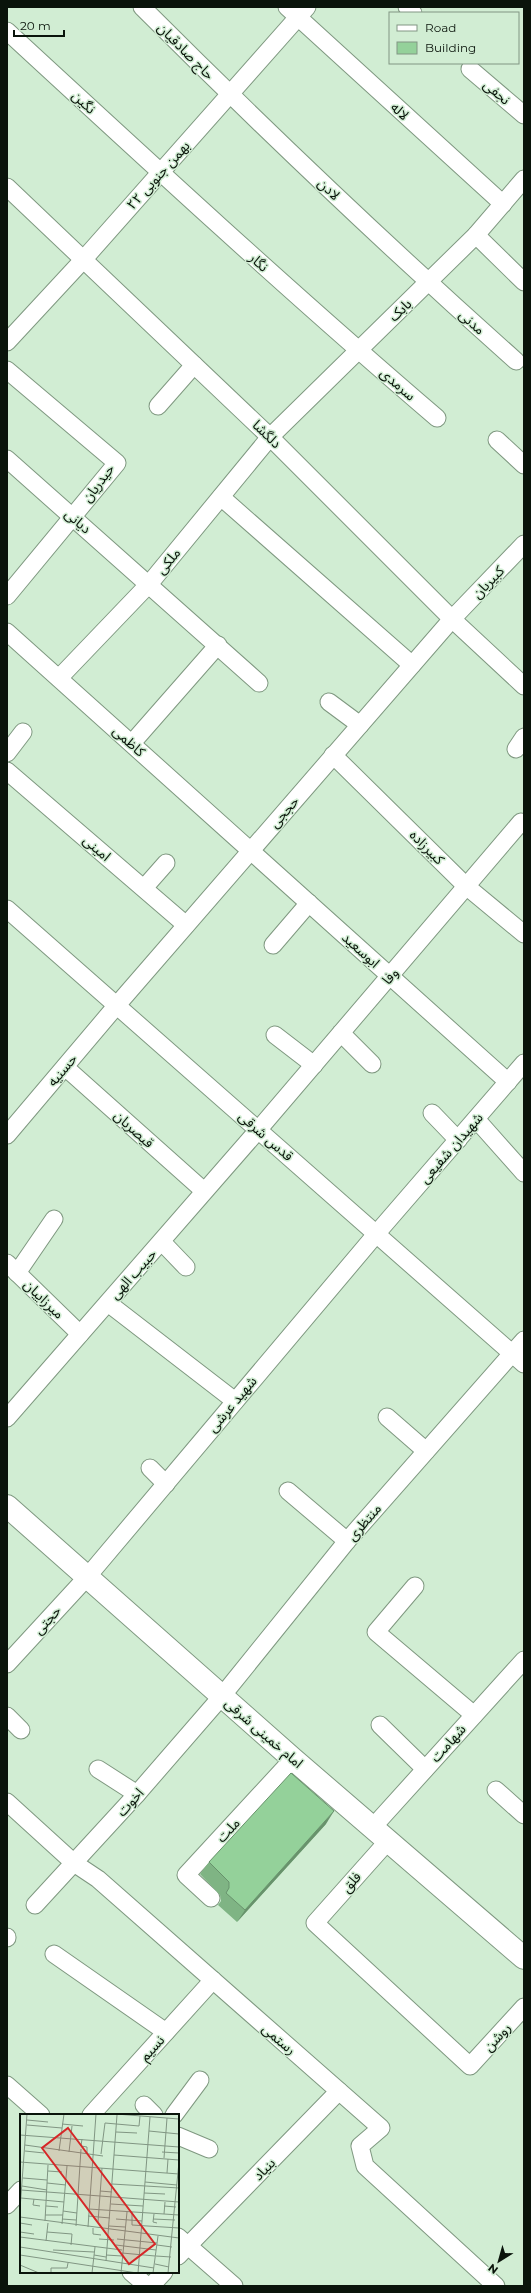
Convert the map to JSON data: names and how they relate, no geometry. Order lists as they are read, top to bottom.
{
  "streets": {
    "main road": ["امام خمینی شرقی"],
    "street": [
      "حاج صادقیان",
      "نجفی",
      "نگین",
      "لاله",
      "۲۲ بهمن جنوبی",
      "لادن",
      "نگار",
      "بابک",
      "مدنی",
      "سرمدی",
      "دلگشا",
      "حیدریان",
      "دیانی",
      "ملکی",
      "کبیریان",
      "کاظمی",
      "حججی",
      "کبیرزاده",
      "امینی",
      "ابوسعید",
      "وفا",
      "حسنیه",
      "قیصریان",
      "قدس شرقی",
      "شهیدان شفیعی",
      "حبیب الهی",
      "میرزاییان",
      "شهید عرشی",
      "منتظری",
      "حجتی",
      "شهامت",
      "اخوت",
      "ملت",
      "فلق",
      "روشن",
      "رستمی",
      "نسیم",
      "بنیاد"
    ]
  },
  "crossings": [
    ["حاج صادقیان", "۲۲ بهمن جنوبی"],
    ["حاج صادقیان", "لادن"],
    ["نگین", "۲۲ بهمن جنوبی"],
    ["نگین", "نگار"],
    ["لاله", "۲۲ بهمن جنوبی"],
    ["لاله", "بابک"],
    ["۲۲ بهمن جنوبی", "لادن"],
    ["۲۲ بهمن جنوبی", "نگار"],
    ["۲۲ بهمن جنوبی", "دلگشا"],
    ["لادن", "بابک"],
    ["لادن", "مدنی"],
    ["نگار", "بابک"],
    ["نگار", "سرمدی"],
    ["بابک", "مدنی"],
    ["بابک", "سرمدی"],
    ["بابک", "دلگشا"],
    ["بابک", "ملکی"],
    ["دلگشا", "ملکی"],
    ["دلگشا", "کبیریان"],
    ["دلگشا", "حججی"],
    ["حیدریان", "دیانی"],
    ["دیانی", "ملکی"],
    ["ملکی", "کاظمی"],
    ["کبیریان", "حججی"],
    ["کاظمی", "حججی"],
    ["کاظمی", "ابوسعید"],
    ["حججی", "کبیرزاده"],
    ["حججی", "امینی"],
    ["حججی", "ابوسعید"],
    ["حججی", "حسنیه"],
    ["حججی", "قدس شرقی"],
    ["کبیرزاده", "وفا"],
    ["ابوسعید", "وفا"],
    ["ابوسعید", "شهیدان شفیعی"],
    ["وفا", "قدس شرقی"],
    ["وفا", "حبیب الهی"],
    ["حسنیه", "قیصریان"],
    ["حسنیه", "قدس شرقی"],
    ["قیصریان", "حبیب الهی"],
    ["قدس شرقی", "شهیدان شفیعی"],
    ["قدس شرقی", "حبیب الهی"],
    ["قدس شرقی", "شهید عرشی"],
    ["قدس شرقی", "منتظری"],
    ["شهیدان شفیعی", "شهید عرشی"],
    ["حبیب الهی", "میرزاییان"],
    ["شهید عرشی", "حجتی"],
    ["شهید عرشی", "امام خمینی شرقی"],
    ["منتظری", "امام خمینی شرقی"],
    ["منتظری", "اخوت"],
    ["حجتی", "امام خمینی شرقی"],
    ["امام خمینی شرقی", "شهامت"],
    ["امام خمینی شرقی", "اخوت"],
    ["امام خمینی شرقی", "ملت"],
    ["امام خمینی شرقی", "فلق"],
    ["شهامت", "فلق"],
    ["اخوت", "رستمی"],
    ["فلق", "روشن"],
    ["رستمی", "نسیم"],
    ["رستمی", "بنیاد"]
  ],
  "legend": ["Road", "Building"],
  "scale_bar": "20 m",
  "north": "bottom left"
}
